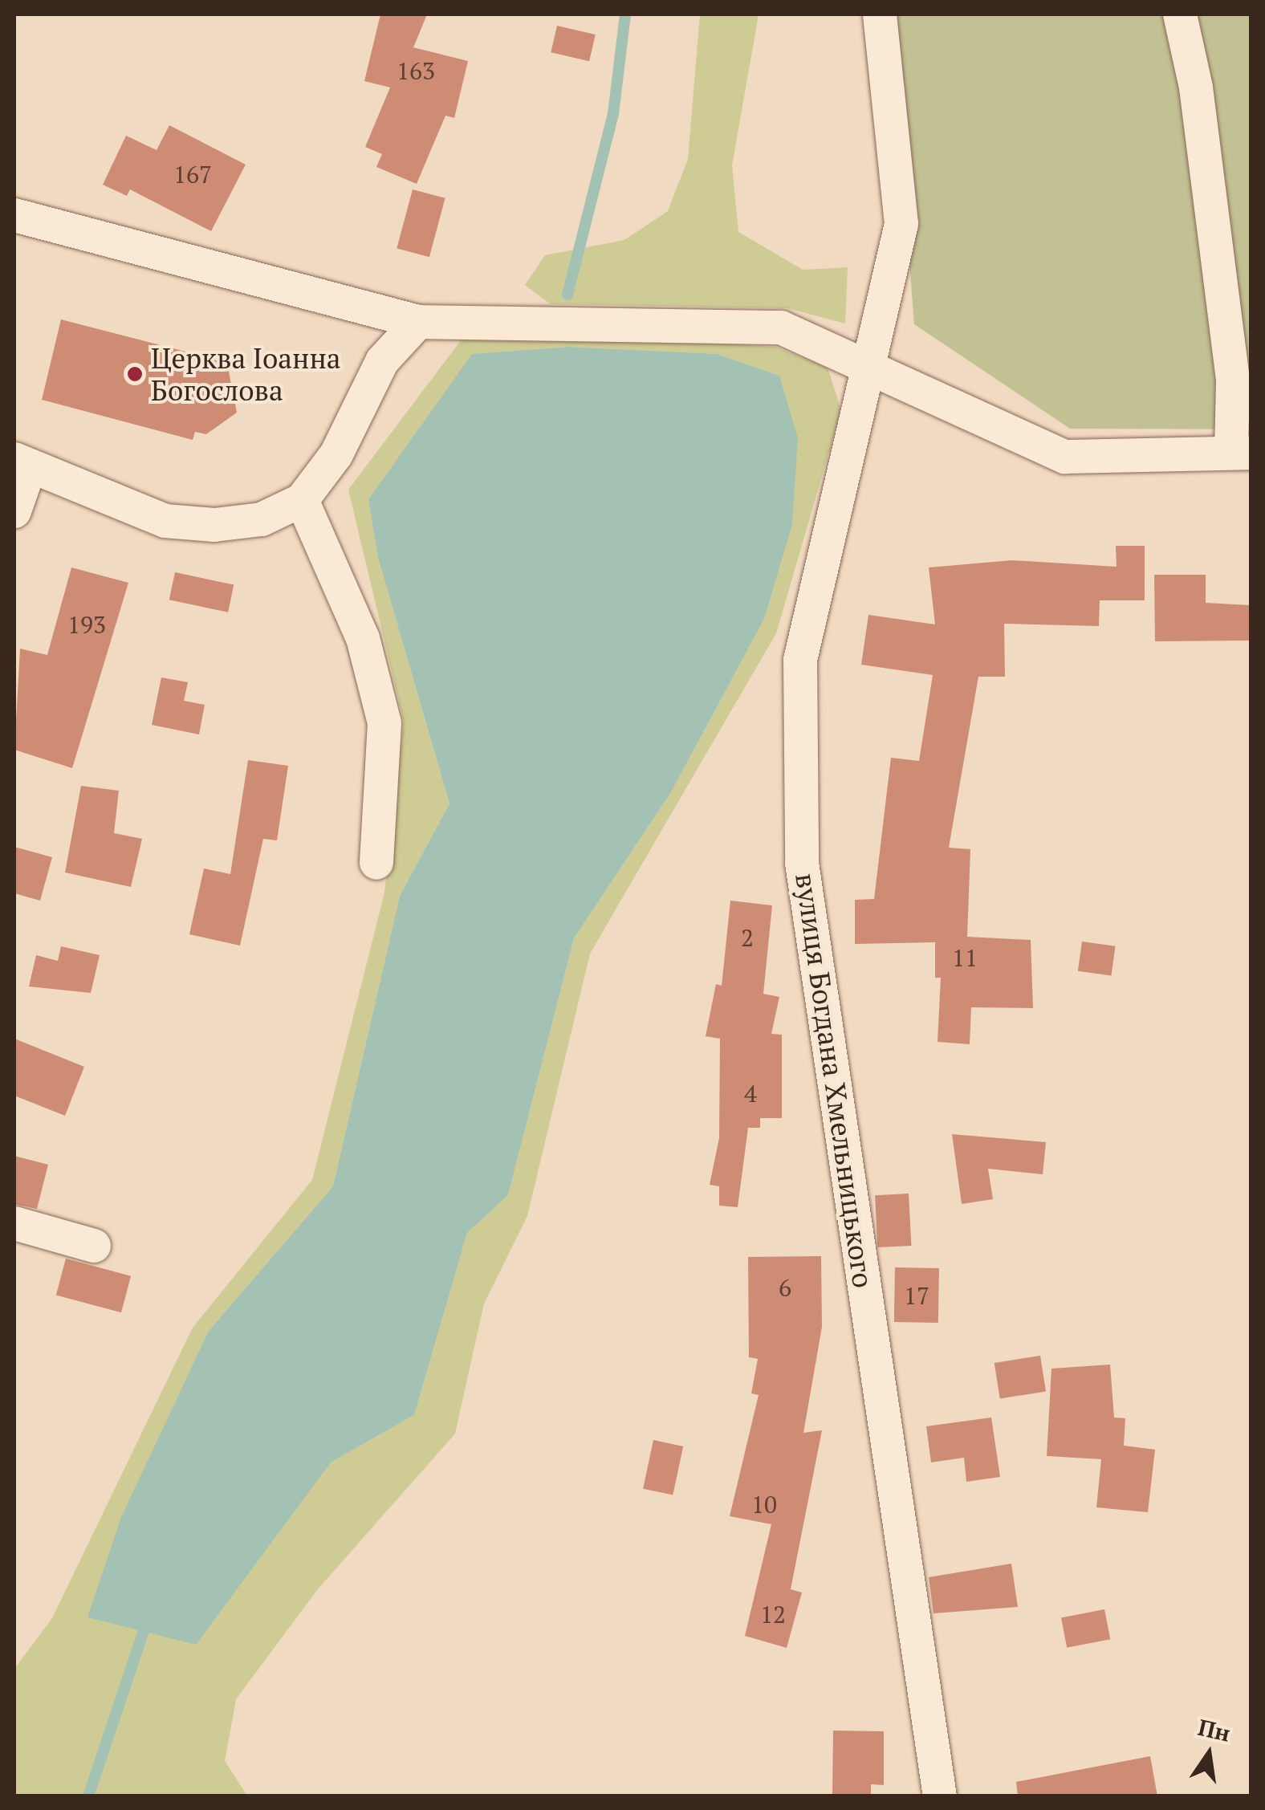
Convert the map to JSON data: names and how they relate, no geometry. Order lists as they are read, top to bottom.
{
  "streets": {
    "street": ["вулиця Богдана Хмельницького"]
  },
  "places": ["Церква Іоанна Богослова"],
  "house_numbers": [
    "163",
    "167",
    "193",
    "2",
    "11",
    "4",
    "6",
    "17",
    "10",
    "12"
  ],
  "north": "top"
}
